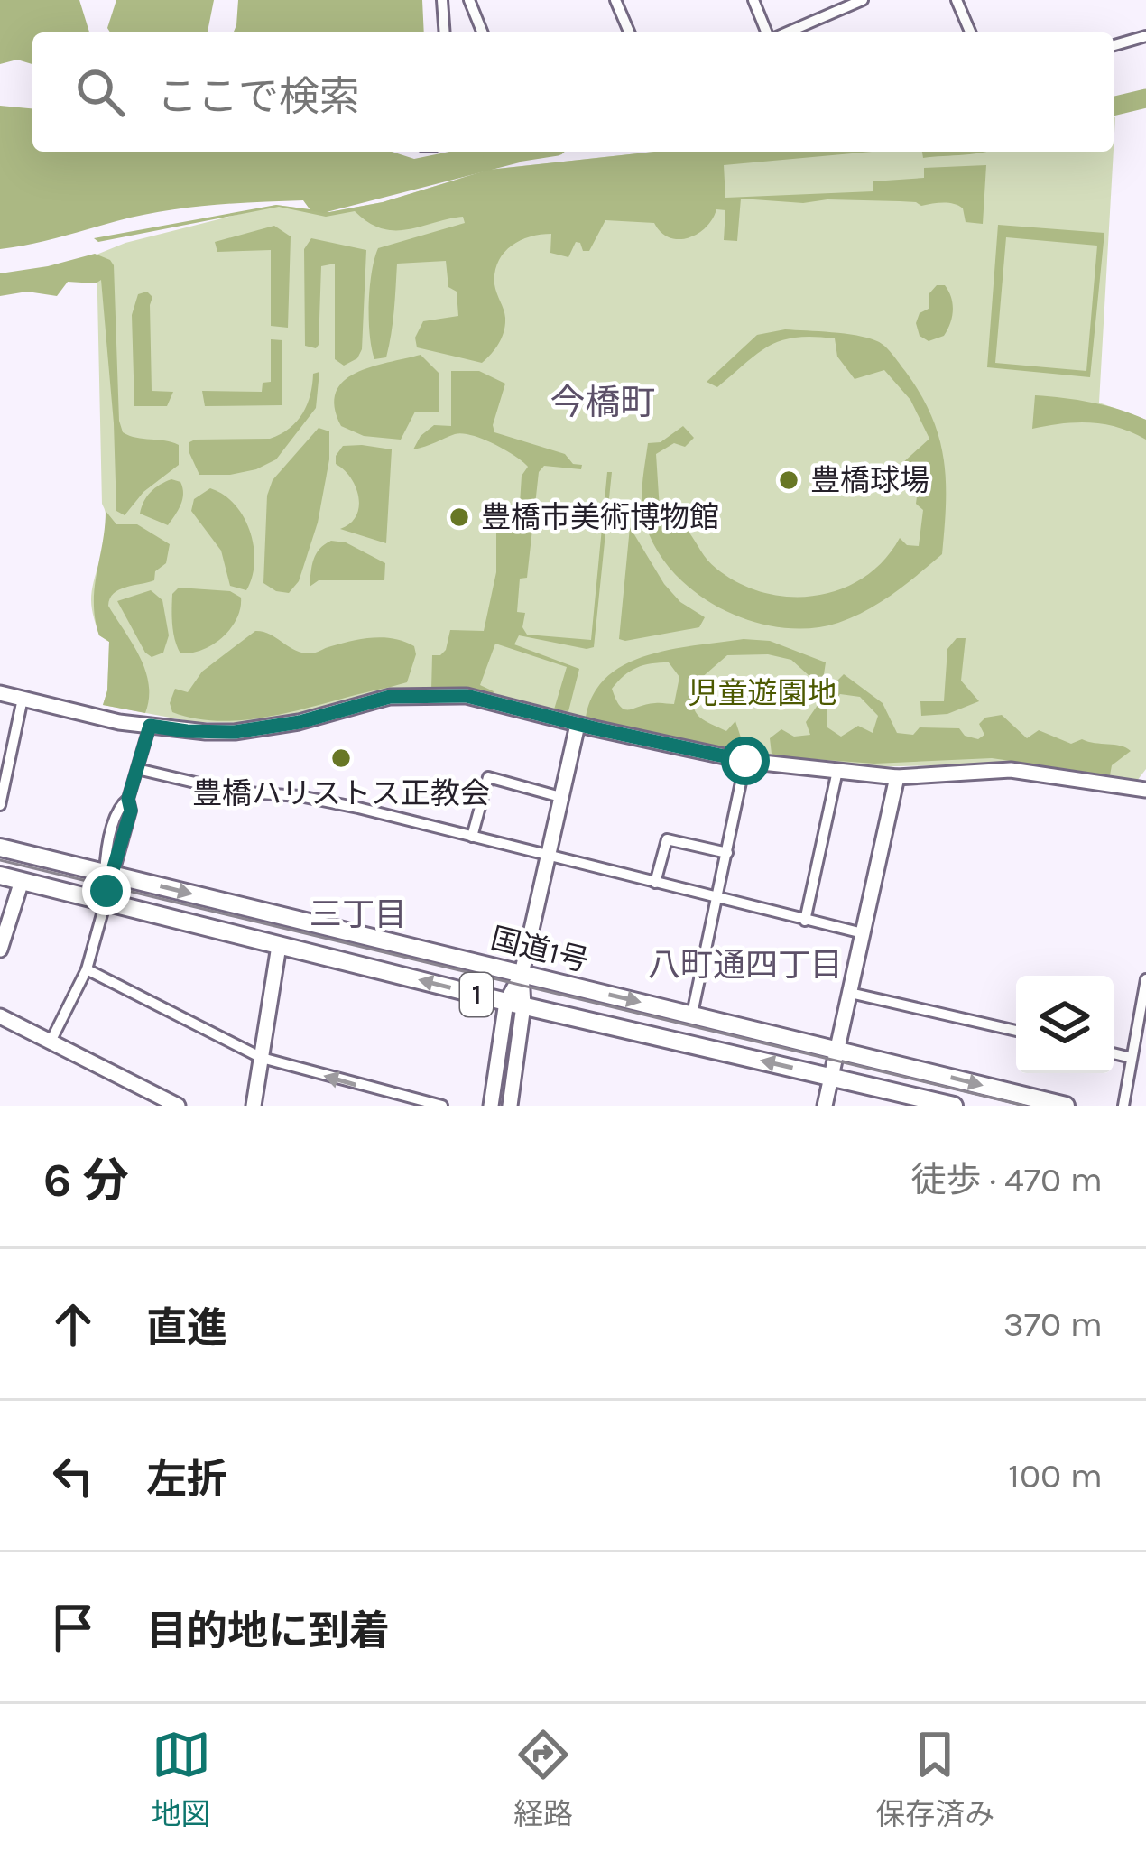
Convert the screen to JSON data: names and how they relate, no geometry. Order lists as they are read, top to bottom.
{
  "streets": {
    "highway": ["国道1号", "1"]
  },
  "districts": ["今橋町", "三丁目", "八町通四丁目"],
  "parks": ["児童遊園地"],
  "places": ["豊橋球場", "豊橋市美術博物館", "豊橋ハリストス正教会"],
  "page": {
    "search": "ここで検索",
    "heading": ["6 分", "徒歩 · 470 m"],
    "list": [
      ["直進", "370 m"],
      ["左折", "100 m"],
      "目的地に到着"
    ],
    "nav": ["地図", "経路", "保存済み"]
  }
}
